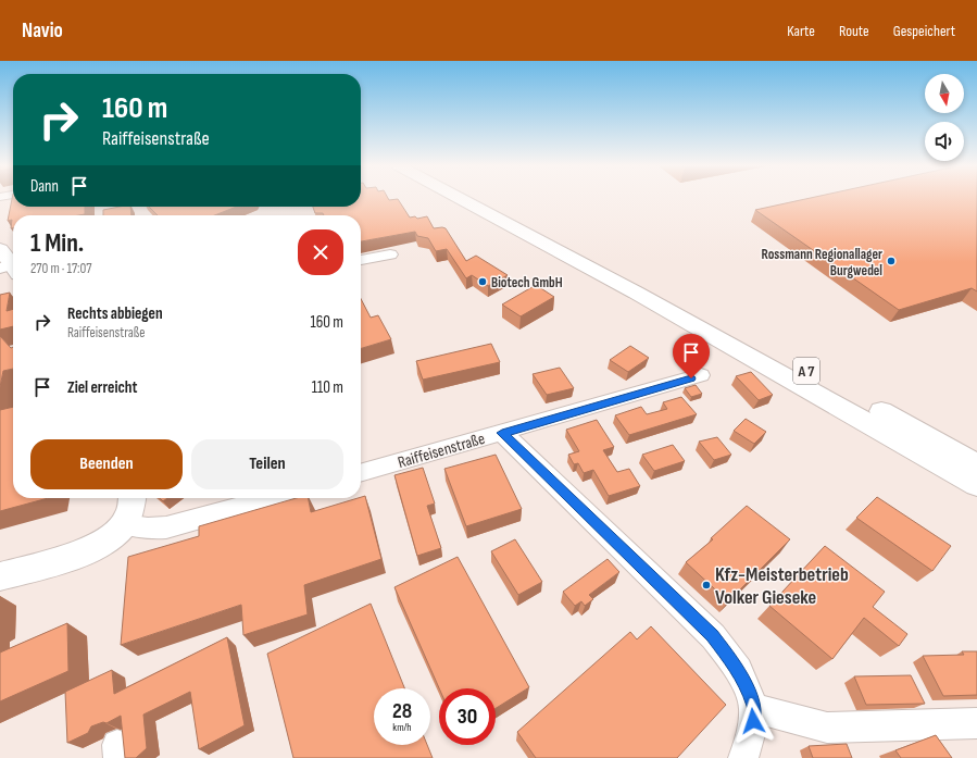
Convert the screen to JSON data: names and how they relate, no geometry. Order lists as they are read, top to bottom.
{
  "streets": {
    "main road": ["A 7"],
    "street": ["Raiffeisenstraße"]
  },
  "places": ["Rossmann Regionallager Burgwedel", "Biotech GmbH", "Kfz-Meisterbetrieb Volker Gieseke"],
  "north": "bottom",
  "page": {
    "header": "Navio",
    "nav": ["Karte", "Route", "Gespeichert"],
    "turn": ["160 m", "Raiffeisenstraße"],
    "then": "Dann",
    "heading": ["1 Min.", "270 m · 17:07"],
    "list": [
      {
        "name": "Rechts abbiegen",
        "note": "Raiffeisenstraße",
        "value": "160 m"
      },
      {
        "name": "Ziel erreicht",
        "value": "110 m"
      }
    ],
    "buttons": ["Beenden", "Teilen"],
    "speed": "28 km/h",
    "limit": "30"
  }
}
